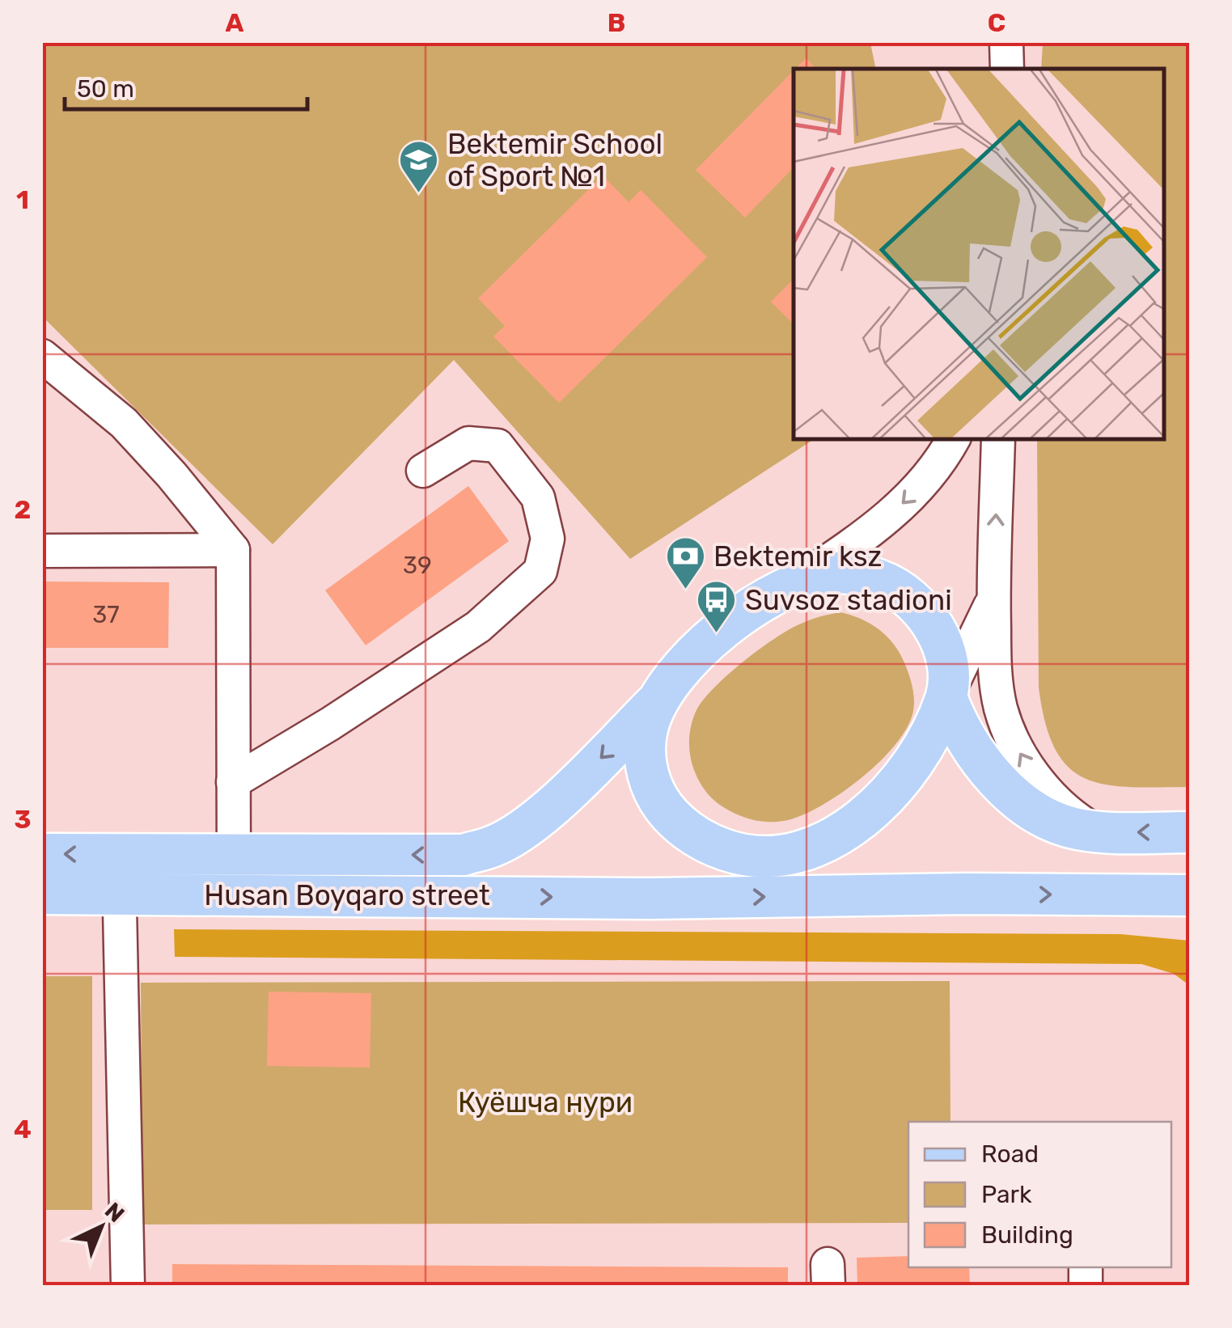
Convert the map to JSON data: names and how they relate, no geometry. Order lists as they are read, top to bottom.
{
  "streets": {
    "main road": ["Husan Boyqaro street"]
  },
  "parks": ["Куёшча нури"],
  "places": {
    "school or university": ["Bektemir School of Sport №1"],
    "bank": ["Bektemir ksz"],
    "bus stop": ["Suvsoz stadioni"]
  },
  "house_numbers": ["39", "37"],
  "legend": ["Road", "Park", "Building"],
  "scale_bar": "50 m",
  "north": "top right",
  "grid": {
    "columns": ["A", "B", "C"],
    "rows": [
      "1",
      "2",
      "3",
      "4"
    ]
  }
}
